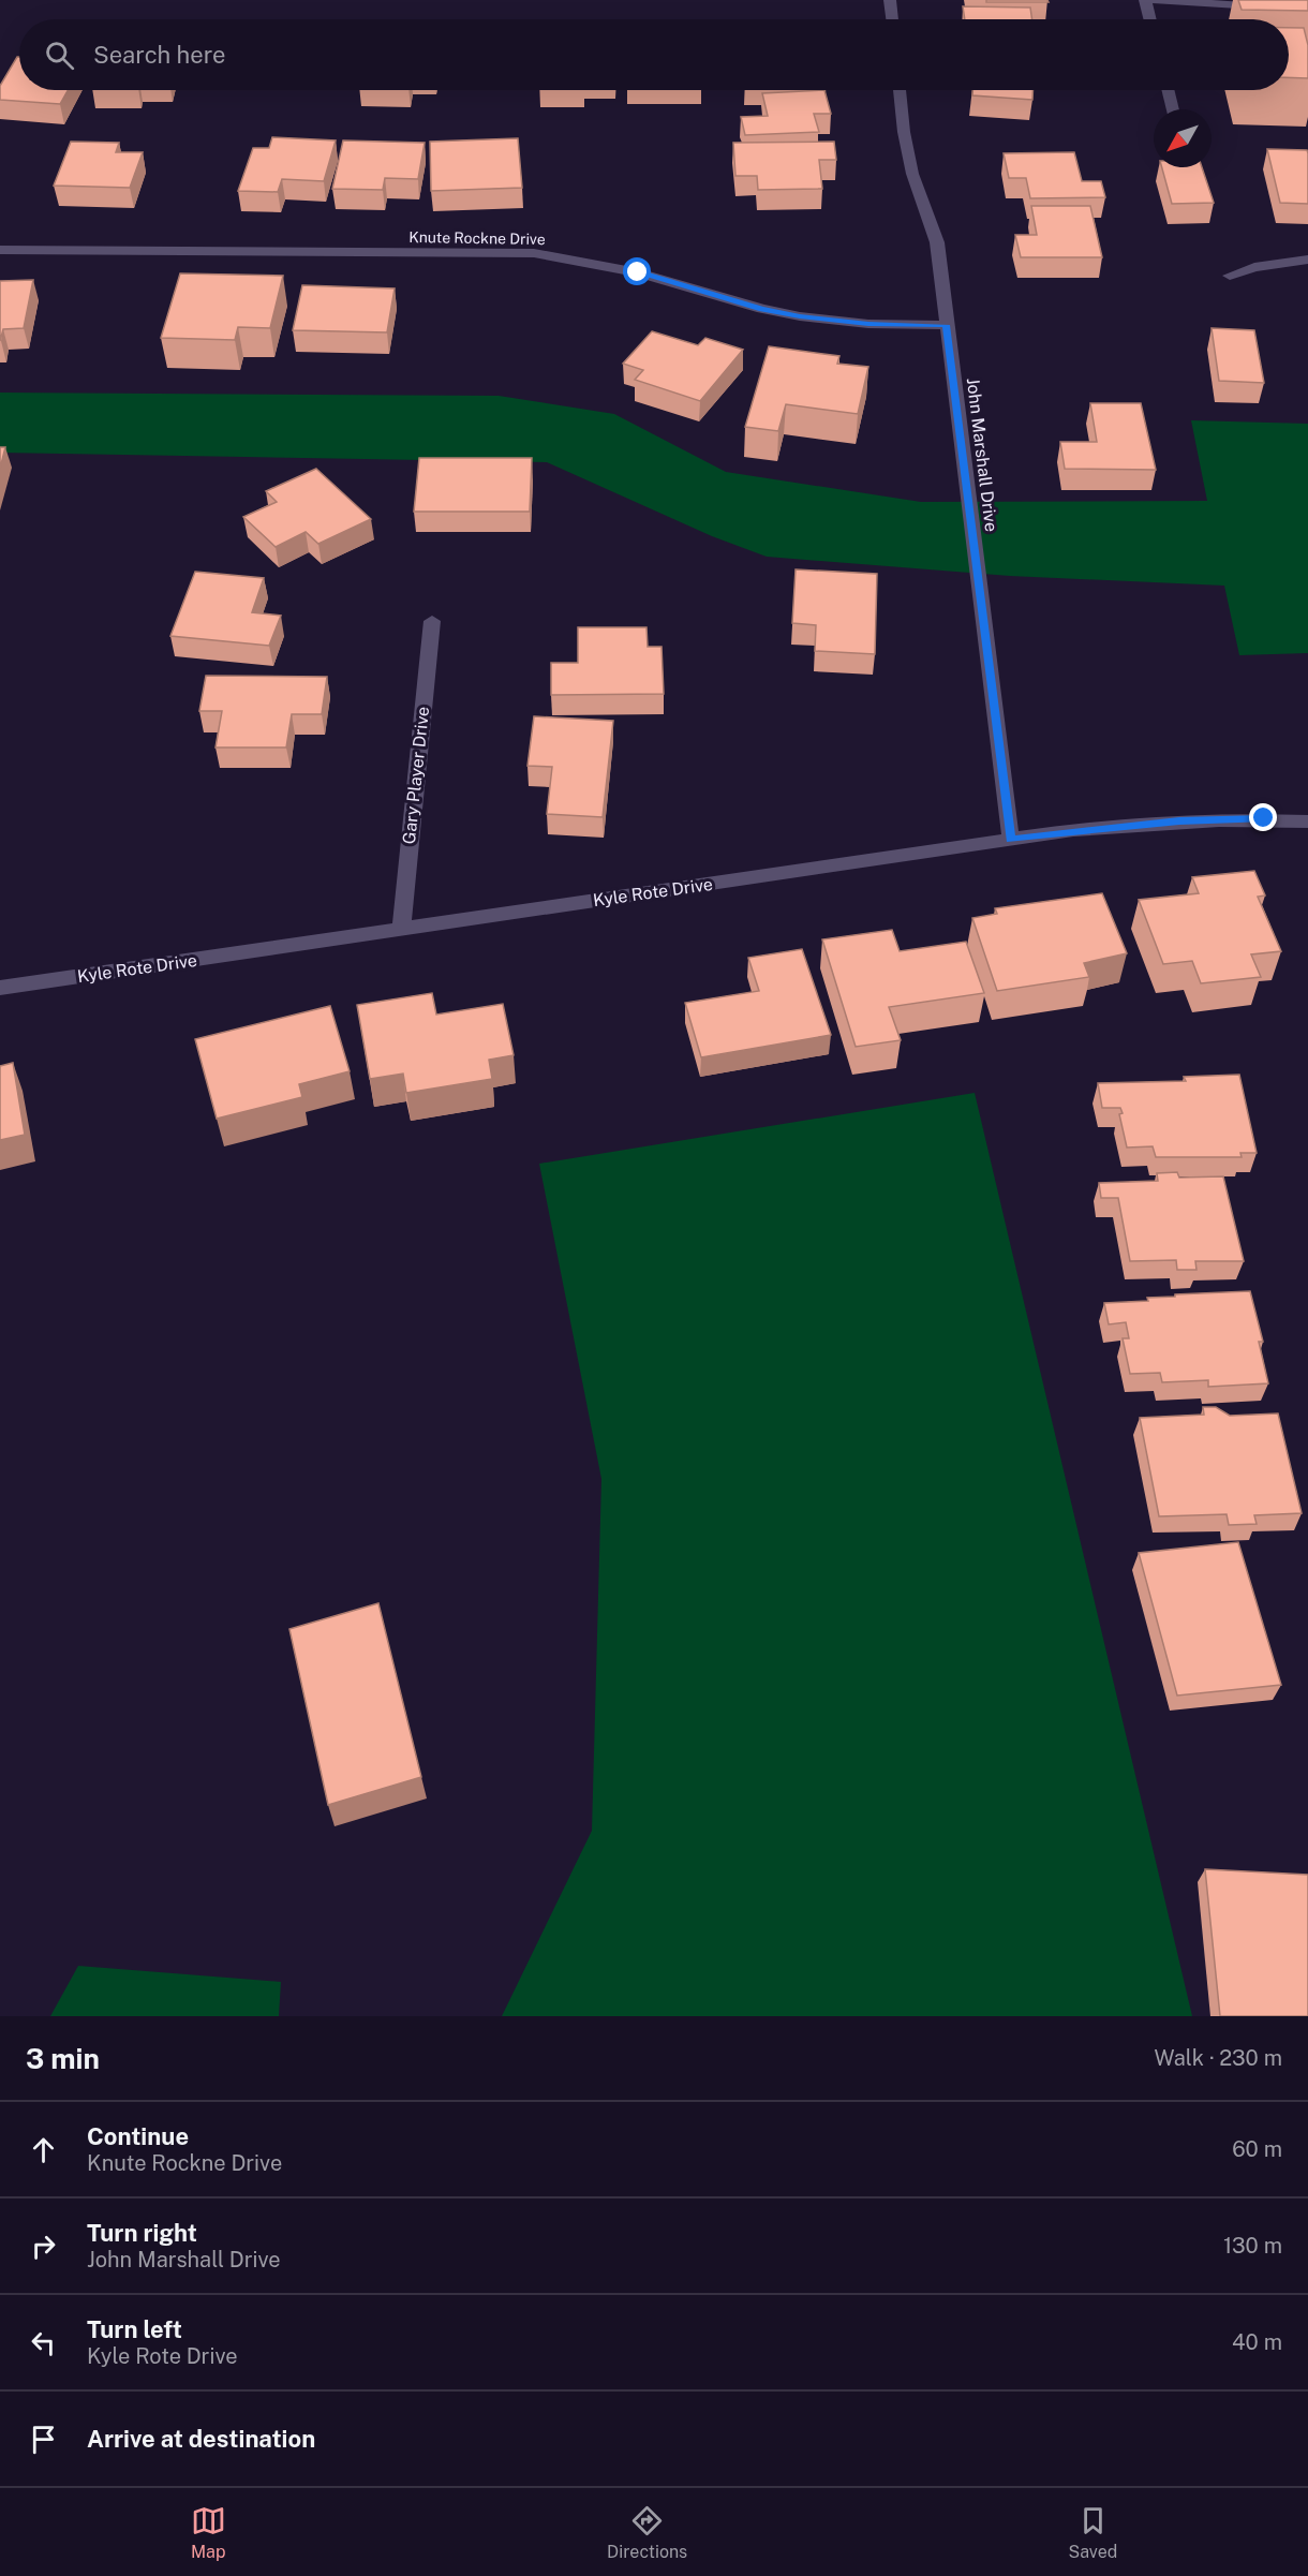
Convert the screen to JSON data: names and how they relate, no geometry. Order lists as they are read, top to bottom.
{
  "streets": {
    "street": [
      "Knute Rockne Drive",
      "John Marshall Drive",
      "Gary Player Drive",
      "Kyle Rote Drive"
    ]
  },
  "crossings": [
    ["Knute Rockne Drive", "John Marshall Drive"],
    ["John Marshall Drive", "Kyle Rote Drive"],
    ["Gary Player Drive", "Kyle Rote Drive"]
  ],
  "north": "bottom left",
  "page": {
    "search": "Search here",
    "heading": ["3 min", "Walk · 230 m"],
    "list": [
      ["Continue", "Knute Rockne Drive", "60 m"],
      ["Turn right", "John Marshall Drive", "130 m"],
      ["Turn left", "Kyle Rote Drive", "40 m"],
      "Arrive at destination"
    ],
    "nav": ["Map", "Directions", "Saved"]
  }
}
